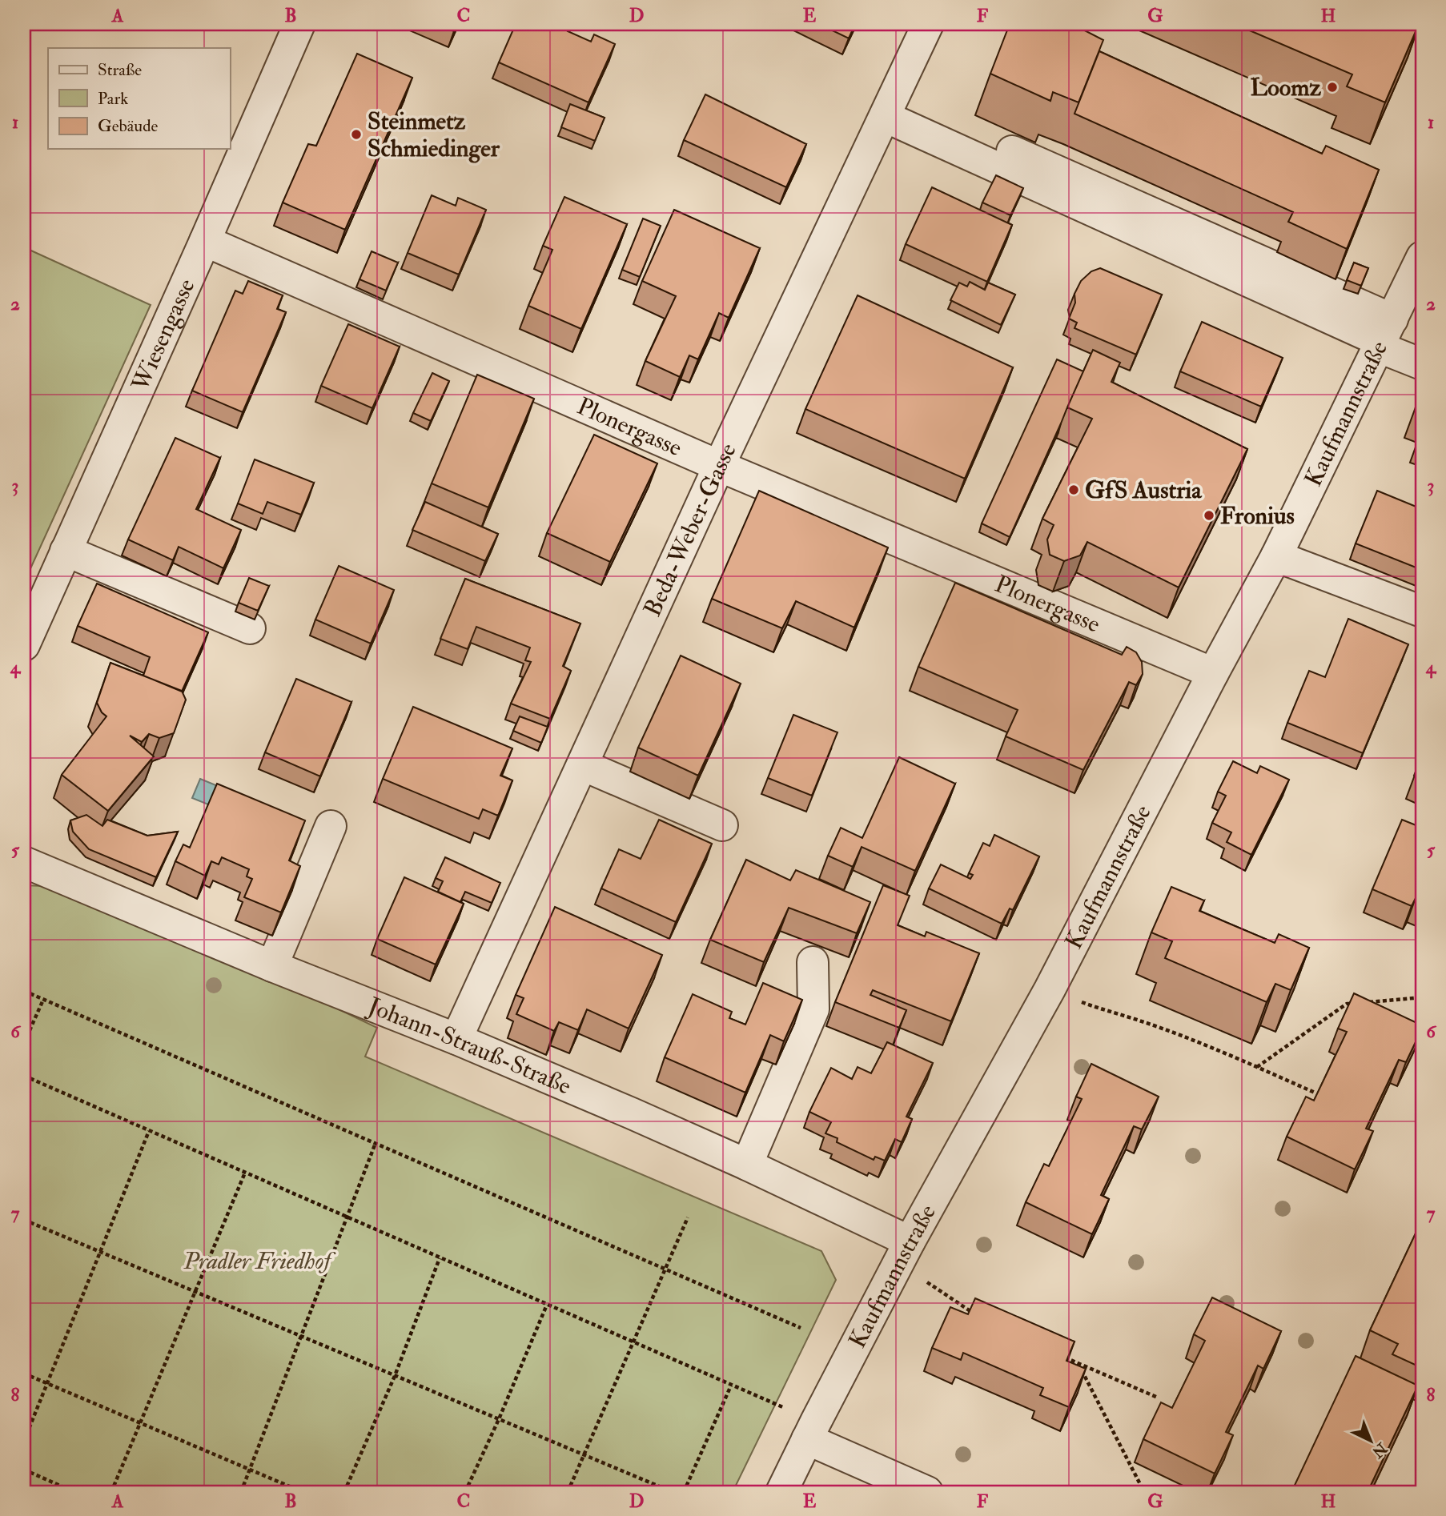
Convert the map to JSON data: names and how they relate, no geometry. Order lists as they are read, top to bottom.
{
  "streets": {
    "street": [
      "Wiesengasse",
      "Kaufmannstraße",
      "Plonergasse",
      "Beda-Weber-Gasse",
      "Johann-Strauß-Straße"
    ]
  },
  "crossings": [
    ["Wiesengasse", "Plonergasse"],
    ["Kaufmannstraße", "Plonergasse"],
    ["Kaufmannstraße", "Johann-Strauß-Straße"],
    ["Plonergasse", "Beda-Weber-Gasse"],
    ["Beda-Weber-Gasse", "Johann-Strauß-Straße"]
  ],
  "parks": ["Pradler Friedhof"],
  "places": [
    "Loomz",
    "Steinmetz Schmiedinger",
    "GfS Austria",
    "Fronius"
  ],
  "legend": ["Straße", "Park", "Gebäude"],
  "north": "bottom right",
  "grid": {
    "columns": [
      "A",
      "B",
      "C",
      "D",
      "E",
      "F",
      "G",
      "H"
    ],
    "rows": [
      "1",
      "2",
      "3",
      "4",
      "5",
      "6",
      "7",
      "8"
    ]
  }
}
